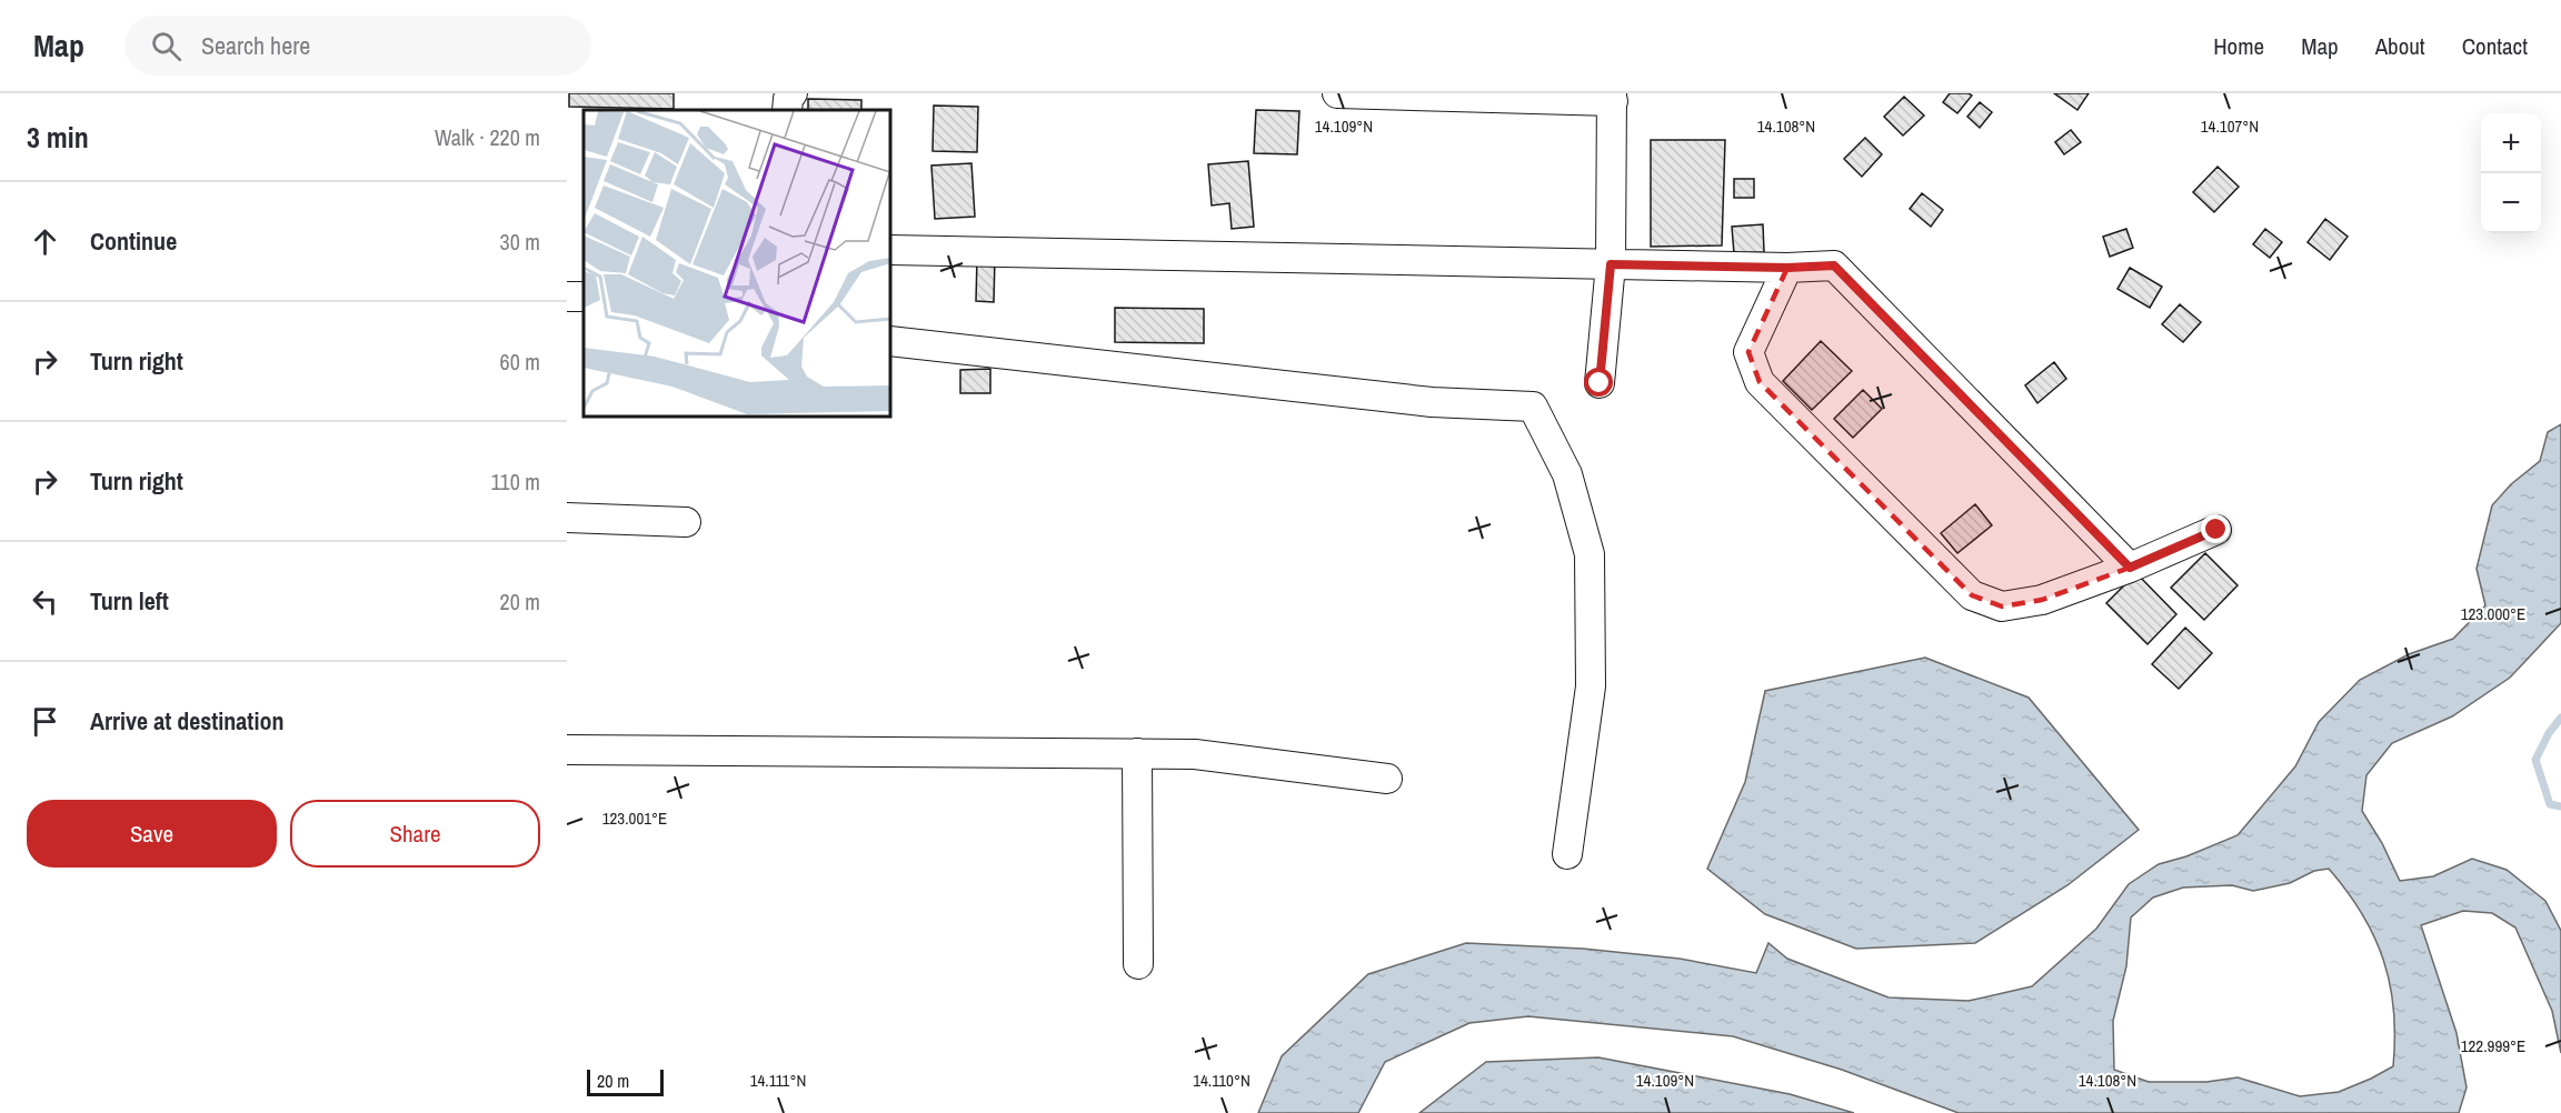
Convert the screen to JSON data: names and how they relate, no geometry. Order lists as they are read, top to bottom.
{
  "scale_bar": "20 m",
  "page": {
    "header": "Map",
    "search": "Search here",
    "nav": [
      "Home",
      "Map",
      "About",
      "Contact"
    ],
    "heading": ["3 min", "Walk · 220 m"],
    "map_buttons": ["+", "−"],
    "list": [
      ["Continue", "30 m"],
      ["Turn right", "60 m"],
      ["Turn right", "110 m"],
      ["Turn left", "20 m"],
      "Arrive at destination"
    ],
    "buttons": ["Save", "Share"],
    "scale": "20 m"
  },
  "coordinates": [
    "14.109°N",
    "14.108°N",
    "14.107°N",
    "123.000°E",
    "123.001°E",
    "122.999°E",
    "14.111°N",
    "14.110°N"
  ]
}
